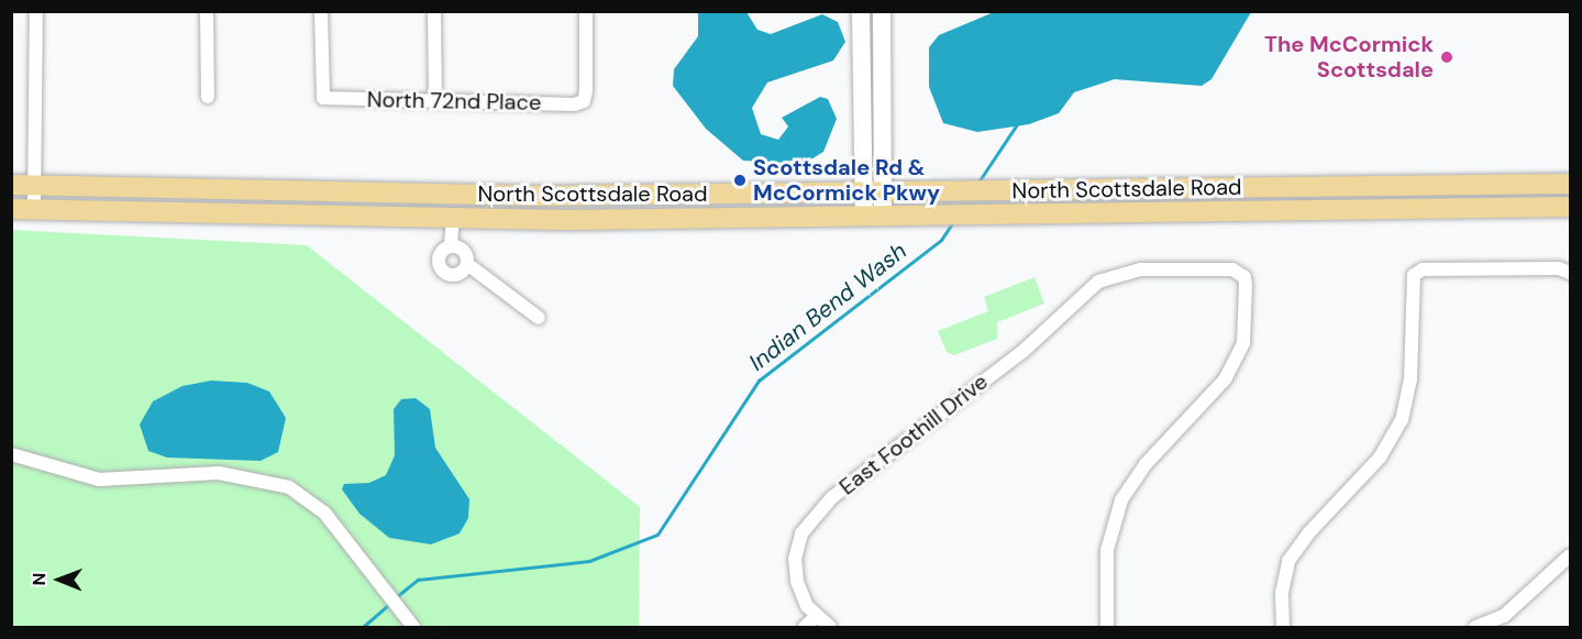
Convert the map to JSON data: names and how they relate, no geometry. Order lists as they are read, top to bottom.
{
  "streets": {
    "main road": ["North Scottsdale Road"],
    "street": ["North 72nd Place", "East Foothill Drive"]
  },
  "water": ["Indian Bend Wash"],
  "places": ["The McCormick Scottsdale", "Scottsdale Rd & McCormick Pkwy"],
  "north": "left"
}
